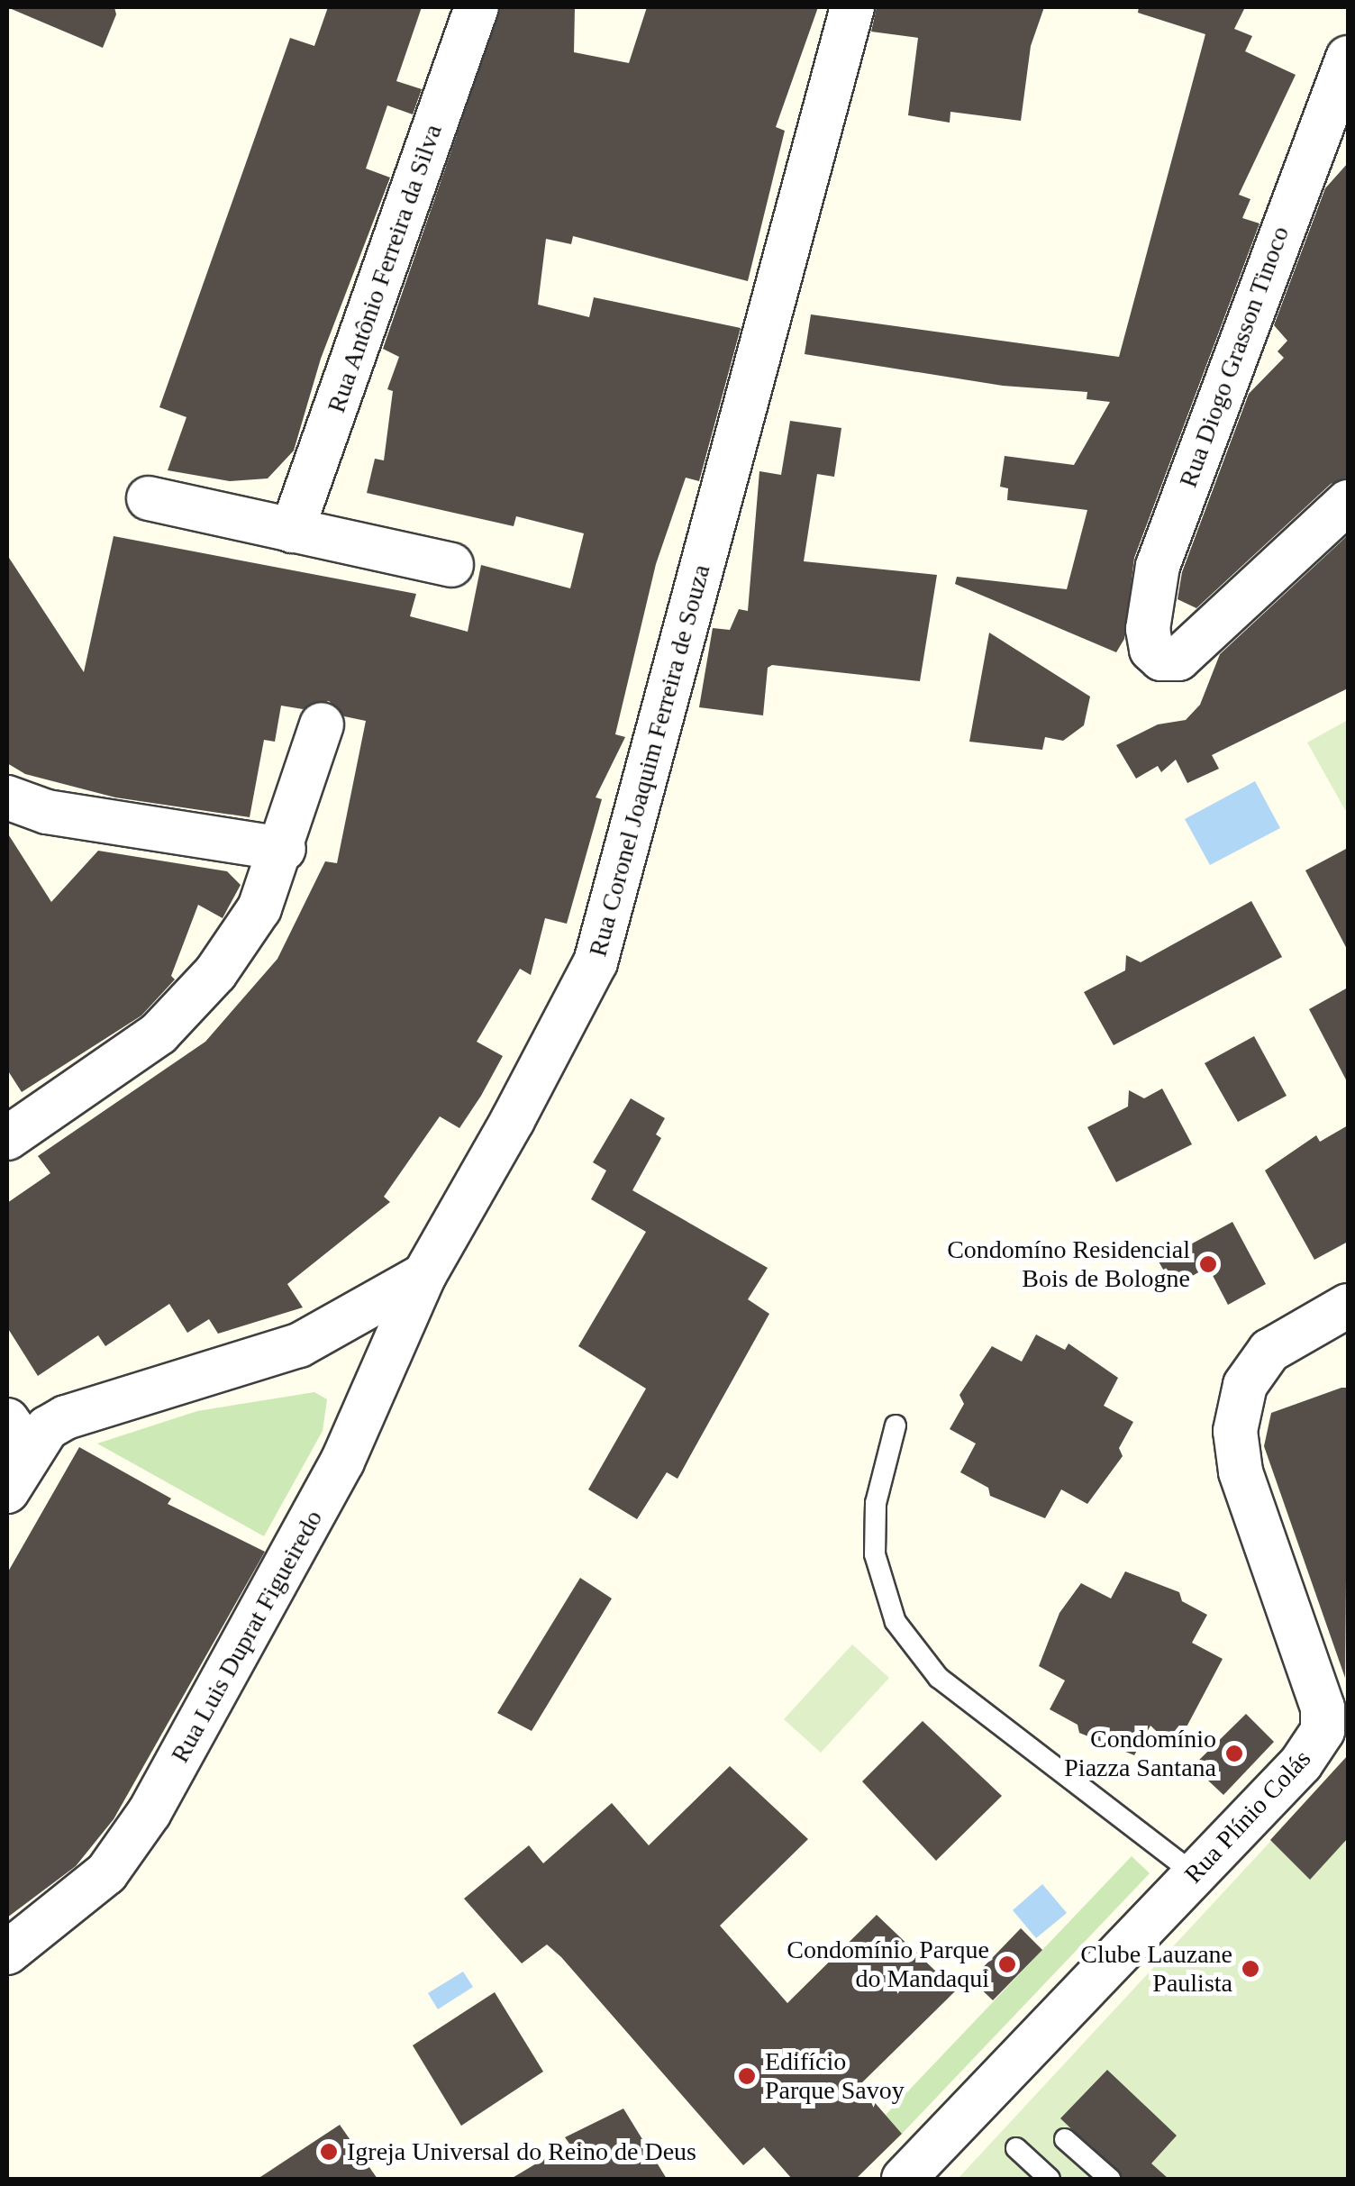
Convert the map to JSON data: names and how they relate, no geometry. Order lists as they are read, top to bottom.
{
  "streets": {
    "street": [
      "Rua Antônio Ferreira da Silva",
      "Rua Diogo Grasson Tinoco",
      "Rua Coronel Joaquim Ferreira de Souza",
      "Rua Luis Duprat Figueiredo",
      "Rua Plínio Colás"
    ]
  },
  "crossings": [
    ["Rua Coronel Joaquim Ferreira de Souza", "Rua Luis Duprat Figueiredo"]
  ],
  "places": [
    "Condomíno Residencial Bois de Bologne",
    "Condomínio Piazza Santana",
    "Condomínio Parque do Mandaqui",
    "Clube Lauzane Paulista",
    "Edifício Parque Savoy",
    "Igreja Universal do Reino de Deus"
  ]
}
